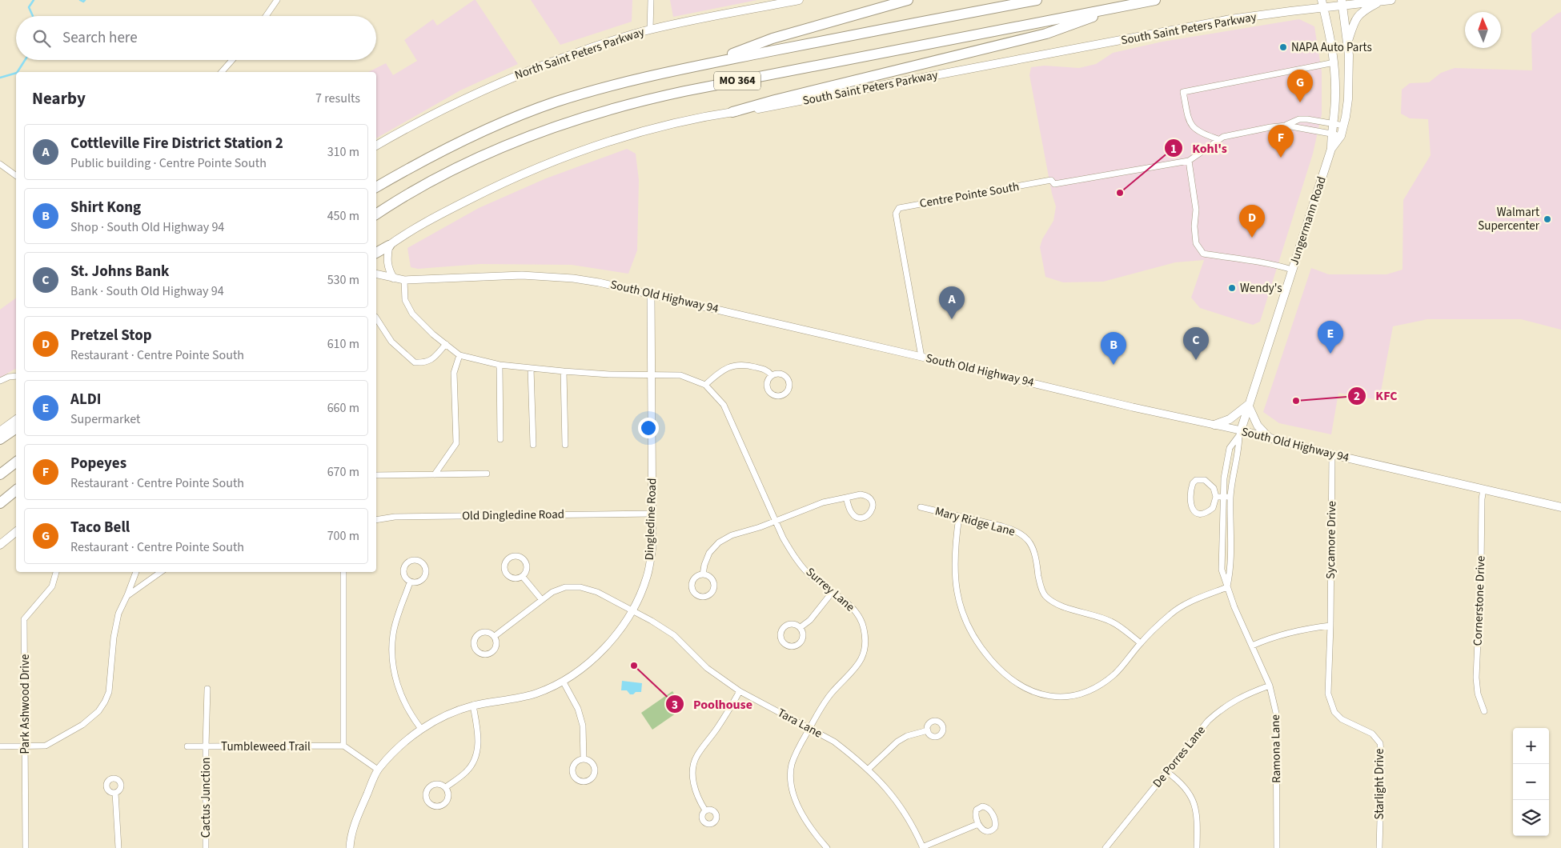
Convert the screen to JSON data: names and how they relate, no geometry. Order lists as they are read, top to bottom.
{
  "streets": {
    "highway": ["MO 364"],
    "main road": [
      "South Saint Peters Parkway",
      "North Saint Peters Parkway",
      "Jungermann Road",
      "South Old Highway 94"
    ],
    "street": [
      "Centre Pointe South",
      "Old Dingledine Road",
      "Dingledine Road",
      "Mary Ridge Lane",
      "Sycamore Drive",
      "Surrey Lane",
      "Cornerstone Drive",
      "Park Ashwood Drive",
      "Tara Lane",
      "Tumbleweed Trail",
      "Ramona Lane",
      "De Porres Lane",
      "Starlight Drive",
      "Cactus Junction"
    ]
  },
  "crossings": [
    ["South Saint Peters Parkway", "Jungermann Road"],
    ["Centre Pointe South", "Jungermann Road"],
    ["Centre Pointe South", "South Old Highway 94"],
    ["Jungermann Road", "South Old Highway 94"],
    ["Jungermann Road", "Ramona Lane"],
    ["South Old Highway 94", "Dingledine Road"],
    ["South Old Highway 94", "Sycamore Drive"],
    ["South Old Highway 94", "Cornerstone Drive"],
    ["South Old Highway 94", "Ramona Lane"],
    ["Old Dingledine Road", "Dingledine Road"],
    ["Dingledine Road", "Tara Lane"],
    ["Sycamore Drive", "Starlight Drive"],
    ["Surrey Lane", "Tara Lane"],
    ["Tumbleweed Trail", "Cactus Junction"],
    ["Ramona Lane", "De Porres Lane"]
  ],
  "places": [
    "NAPA Auto Parts",
    "Kohl's",
    "Walmart Supercenter",
    "Wendy's",
    "KFC",
    "Poolhouse"
  ],
  "north": "top",
  "page": {
    "search": "Search here",
    "pins": [
      "G",
      "F",
      "D",
      "A",
      "E",
      "C",
      "B"
    ],
    "heading": ["Nearby", "7 results"],
    "list": [
      {
        "mark": "A",
        "name": "Cottleville Fire District Station 2",
        "note": "Public building · Centre Pointe South",
        "value": "310 m"
      },
      {
        "mark": "B",
        "name": "Shirt Kong",
        "note": "Shop · South Old Highway 94",
        "value": "450 m"
      },
      {
        "mark": "C",
        "name": "St. Johns Bank",
        "note": "Bank · South Old Highway 94",
        "value": "530 m"
      },
      {
        "mark": "D",
        "name": "Pretzel Stop",
        "note": "Restaurant · Centre Pointe South",
        "value": "610 m"
      },
      {
        "mark": "E",
        "name": "ALDI",
        "note": "Supermarket",
        "value": "660 m"
      },
      {
        "mark": "F",
        "name": "Popeyes",
        "note": "Restaurant · Centre Pointe South",
        "value": "670 m"
      },
      {
        "mark": "G",
        "name": "Taco Bell",
        "note": "Restaurant · Centre Pointe South",
        "value": "700 m"
      }
    ],
    "map_buttons": ["+", "−"]
  }
}
